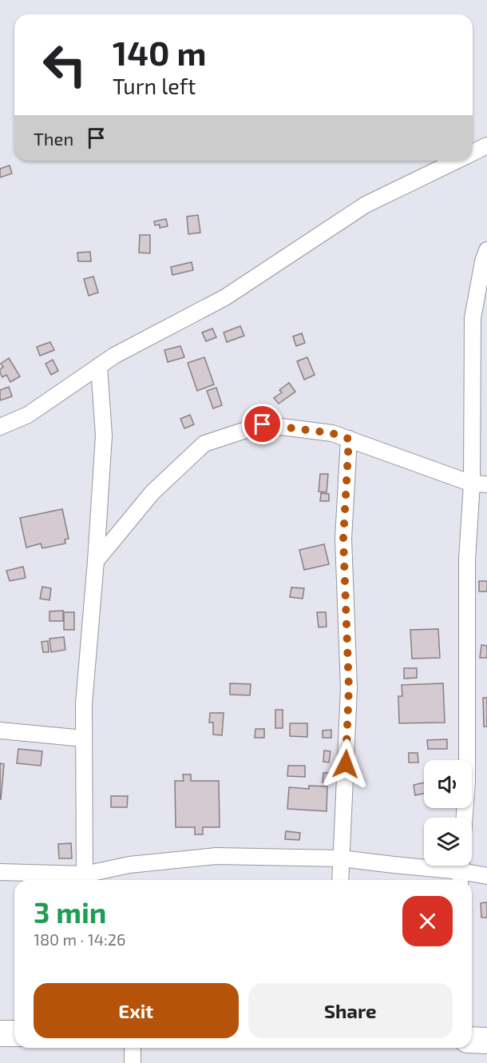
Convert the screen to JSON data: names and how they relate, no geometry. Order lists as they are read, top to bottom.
{
  "page": {
    "turn": ["140 m", "Turn left"],
    "then": "Then",
    "heading": ["3 min", "180 m · 14:26"],
    "buttons": ["Exit", "Share"]
  }
}
